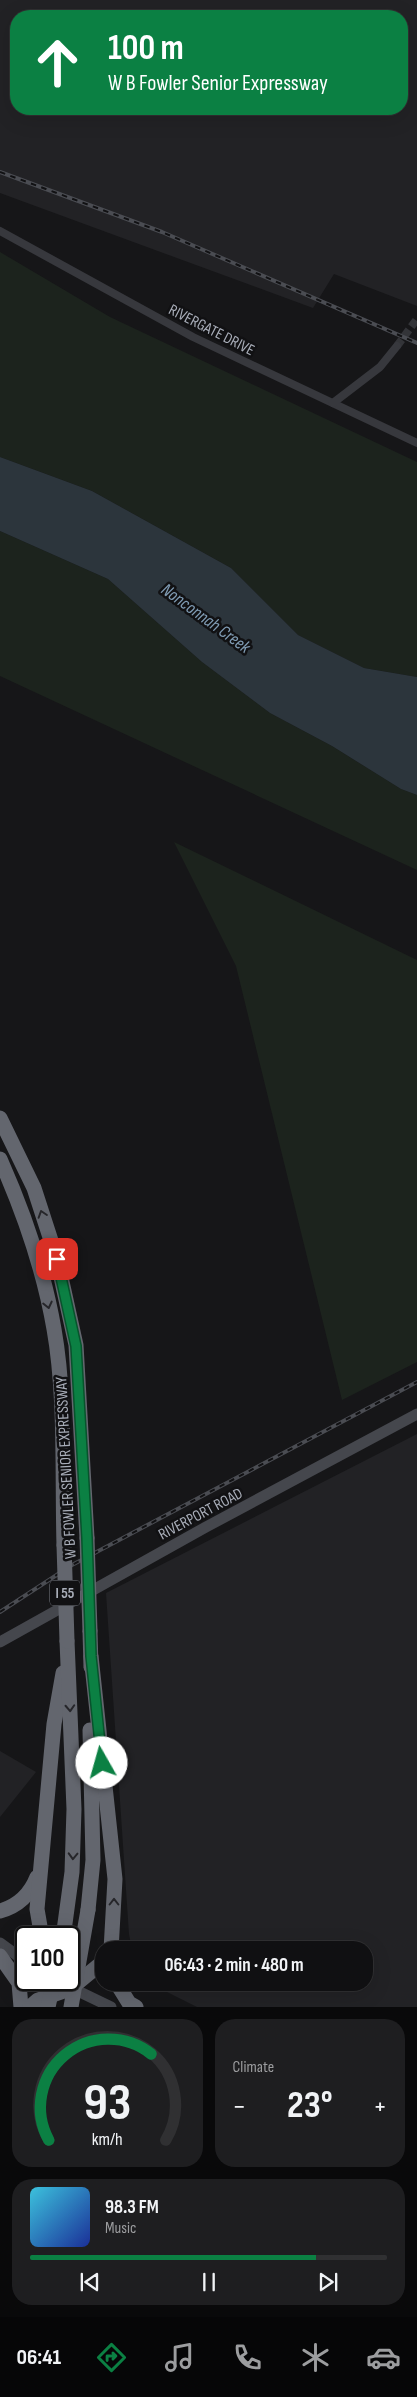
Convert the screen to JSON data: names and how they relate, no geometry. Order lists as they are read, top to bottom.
{
  "streets": {
    "highway": ["W B FOWLER SENIOR EXPRESSWAY", "I 55"],
    "main road": ["RIVERPORT ROAD"],
    "street": ["RIVERGATE DRIVE"]
  },
  "water": ["Nonconnah Creek"],
  "page": {
    "turn": ["100 m", "W B Fowler Senior Expressway"],
    "limit": "100",
    "trip": "06:43 · 2 min · 480 m",
    "tile": "Climate",
    "heat": ["−", "23°", "+"],
    "song": ["98.3 FM", "Music"],
    "tabs": "06:41",
    "gauge": ["93", "km/h"]
  }
}
